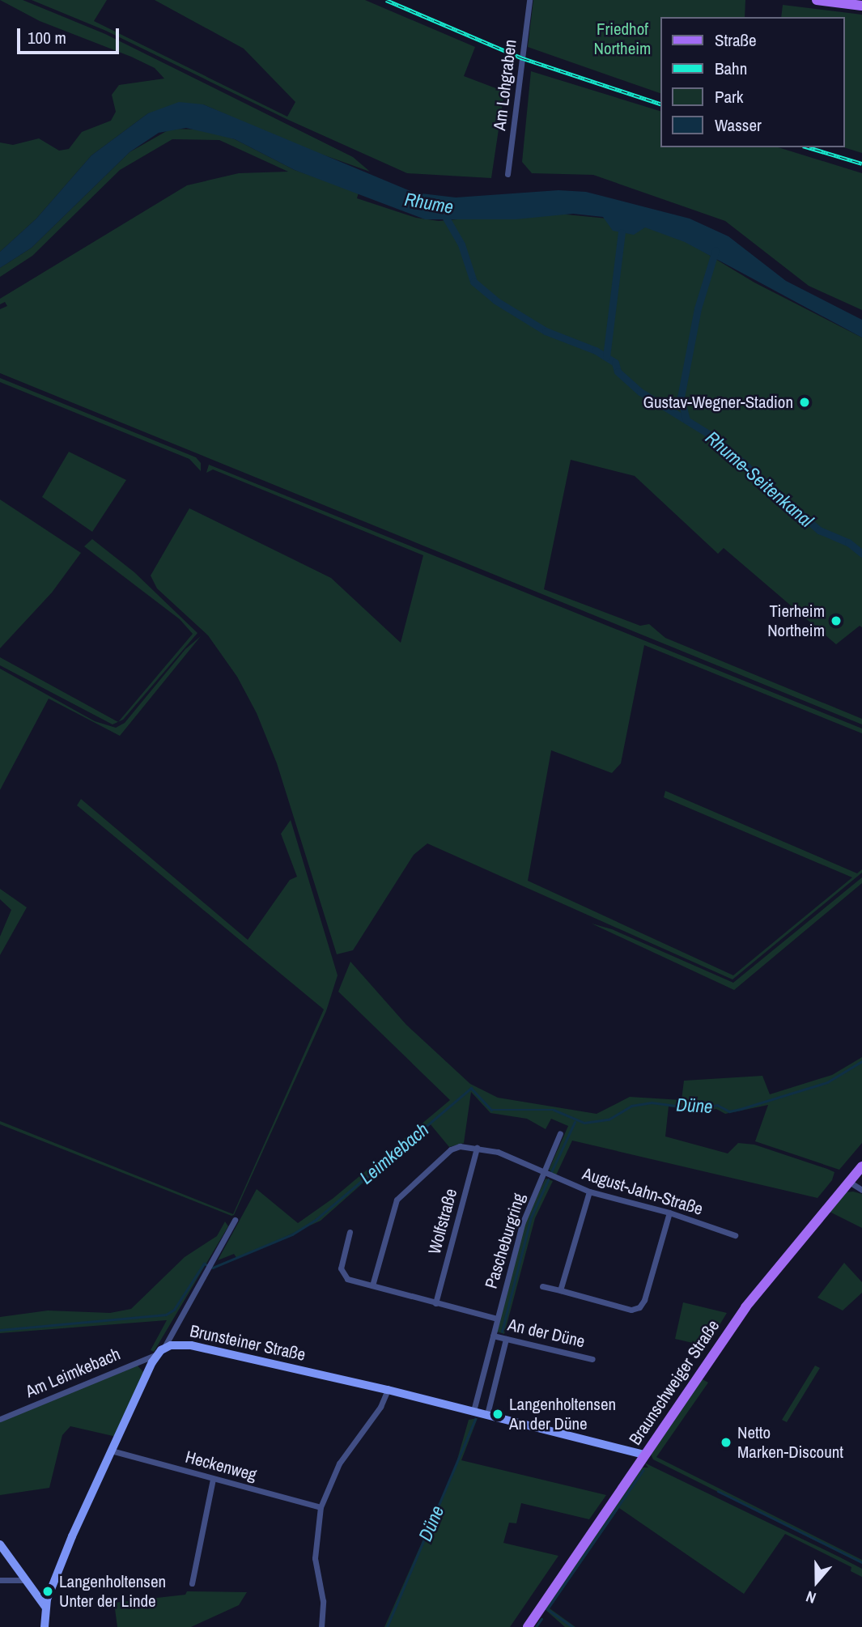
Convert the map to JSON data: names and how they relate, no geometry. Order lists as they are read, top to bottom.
{
  "streets": {
    "main road": ["Braunschweiger Straße"],
    "street": [
      "Am Lohgraben",
      "August-Jahn-Straße",
      "Wolfstraße",
      "Pascheburgring",
      "An der Düne",
      "Brunsteiner Straße",
      "Am Leimkebach",
      "Heckenweg"
    ]
  },
  "crossings": [
    ["August-Jahn-Straße", "Pascheburgring"],
    ["Pascheburgring", "An der Düne"],
    ["Pascheburgring", "Brunsteiner Straße"],
    ["Brunsteiner Straße", "Am Leimkebach"],
    ["Brunsteiner Straße", "Braunschweiger Straße"]
  ],
  "water": [
    "Rhume",
    "Rhume-Seitenkanal",
    "Düne",
    "Leimkebach"
  ],
  "parks": ["Friedhof Northeim"],
  "places": [
    "Gustav-Wegner-Stadion",
    "Tierheim Northeim",
    "Langenholtensen An der Düne",
    "Netto Marken-Discount",
    "Langenholtensen Unter der Linde"
  ],
  "legend": [
    "Straße",
    "Bahn",
    "Park",
    "Wasser"
  ],
  "scale_bar": "100 m",
  "north": "bottom"
}
